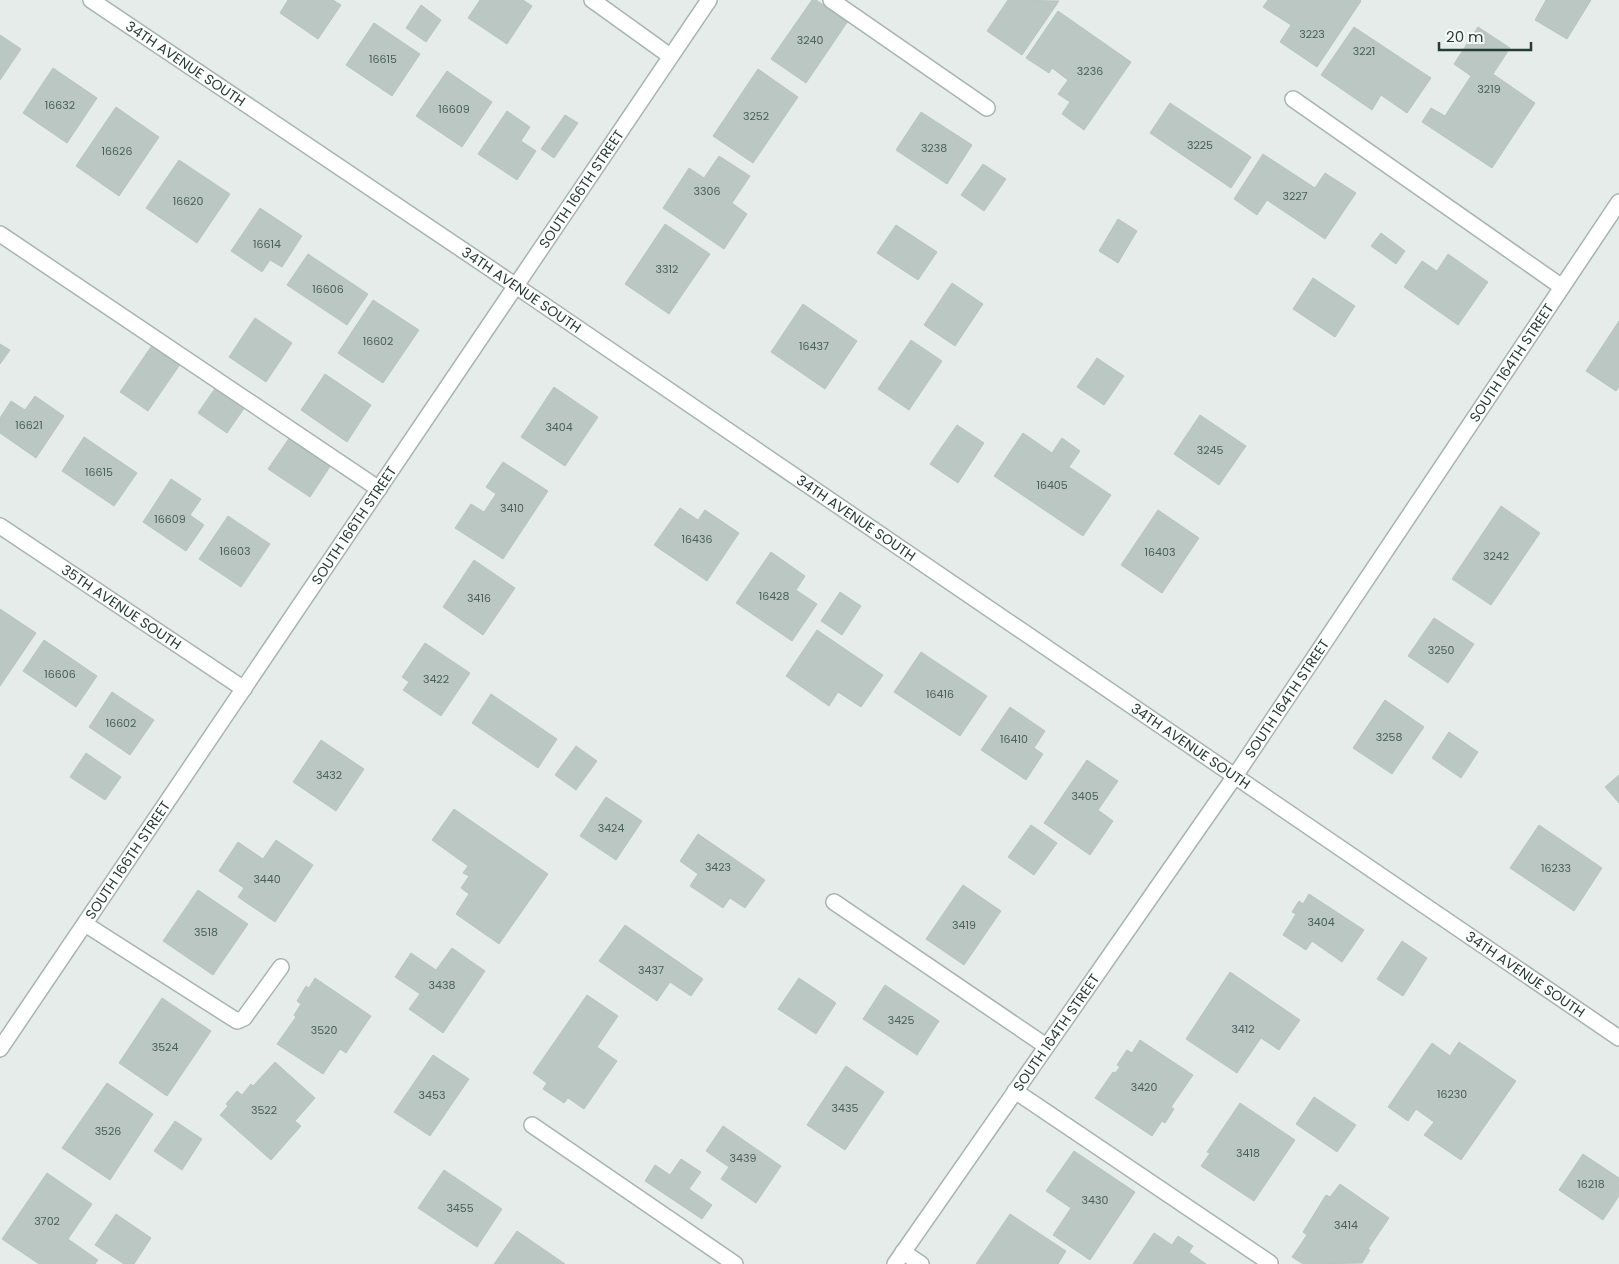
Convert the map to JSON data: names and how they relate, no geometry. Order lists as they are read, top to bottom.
{
  "streets": {
    "street": [
      "34TH AVENUE SOUTH",
      "SOUTH 166TH STREET",
      "SOUTH 164TH STREET",
      "35TH AVENUE SOUTH"
    ]
  },
  "crossings": [
    ["34TH AVENUE SOUTH", "SOUTH 166TH STREET"],
    ["34TH AVENUE SOUTH", "SOUTH 164TH STREET"],
    ["SOUTH 166TH STREET", "35TH AVENUE SOUTH"]
  ],
  "house_numbers": [
    "3223",
    "3240",
    "3221",
    "16615",
    "3236",
    "3219",
    "16632",
    "16609",
    "3252",
    "3225",
    "3238",
    "16626",
    "3306",
    "3227",
    "16620",
    "16614",
    "3312",
    "16606",
    "16602",
    "16437",
    "16621",
    "3404",
    "3245",
    "16615",
    "16405",
    "3410",
    "16609",
    "16436",
    "16603",
    "16403",
    "3242",
    "16428",
    "3416",
    "3250",
    "16606",
    "3422",
    "16416",
    "16602",
    "3258",
    "16410",
    "3432",
    "3405",
    "3424",
    "3423",
    "16233",
    "3440",
    "3404",
    "3419",
    "3518",
    "3437",
    "3438",
    "3425",
    "3412",
    "3520",
    "3524",
    "3420",
    "16230",
    "3453",
    "3435",
    "3522",
    "3526",
    "3418",
    "3439",
    "16218",
    "3430",
    "3455",
    "3702",
    "3414"
  ],
  "scale_bar": "20 m"
}
